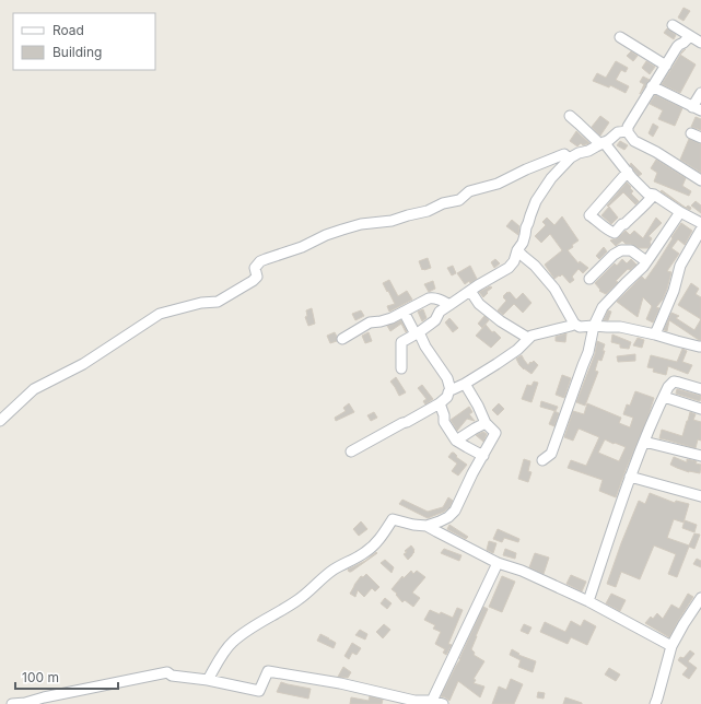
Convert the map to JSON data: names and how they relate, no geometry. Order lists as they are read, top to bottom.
{
  "legend": ["Road", "Building"],
  "scale_bar": "100 m"
}
